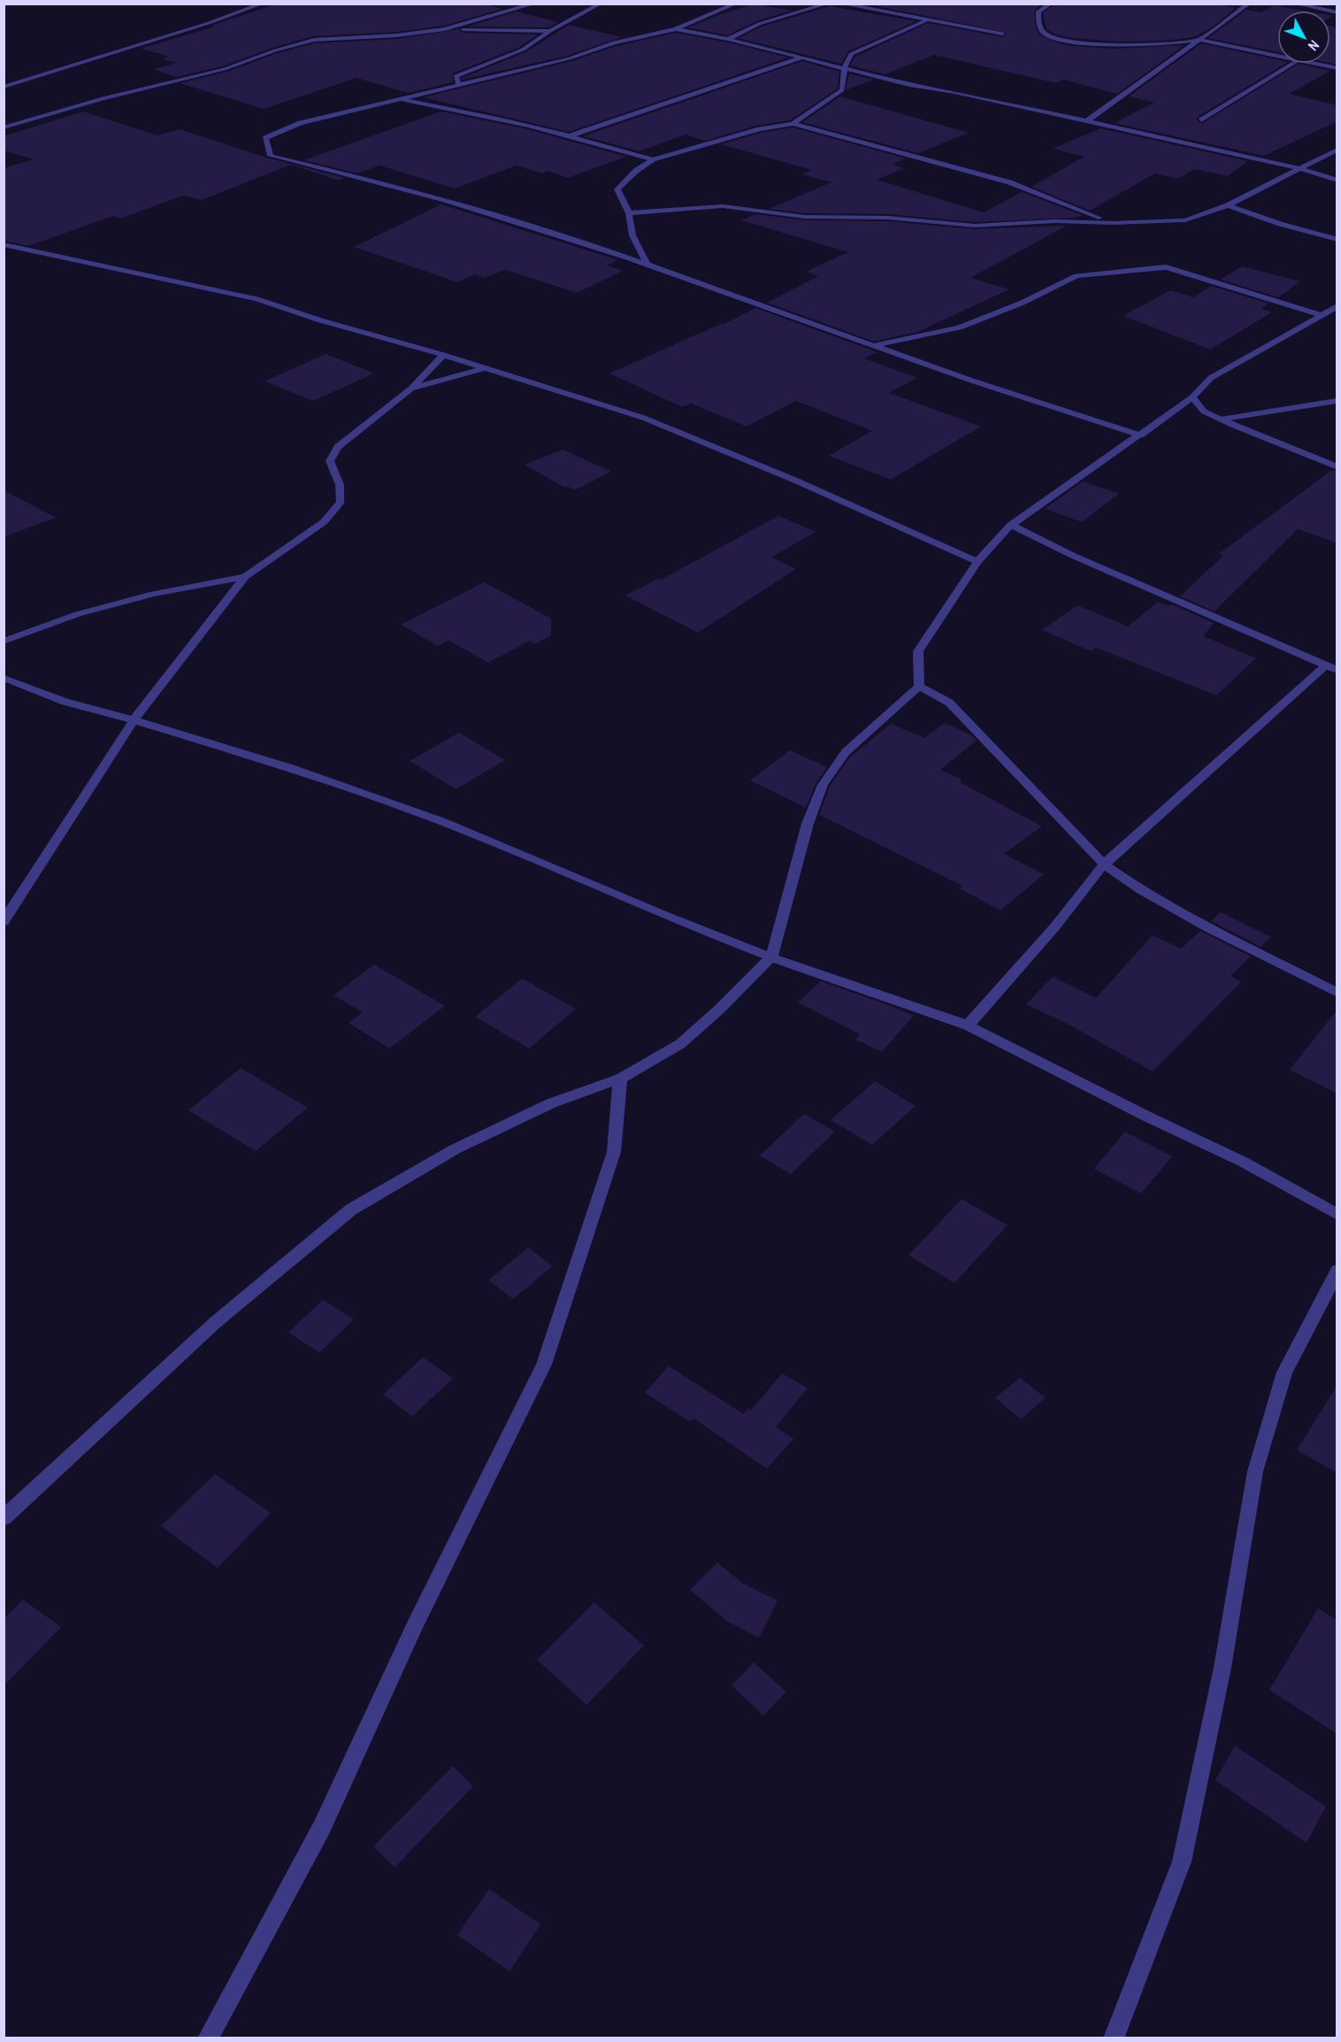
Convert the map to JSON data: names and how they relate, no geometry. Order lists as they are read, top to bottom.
{
  "north": "bottom right"
}
